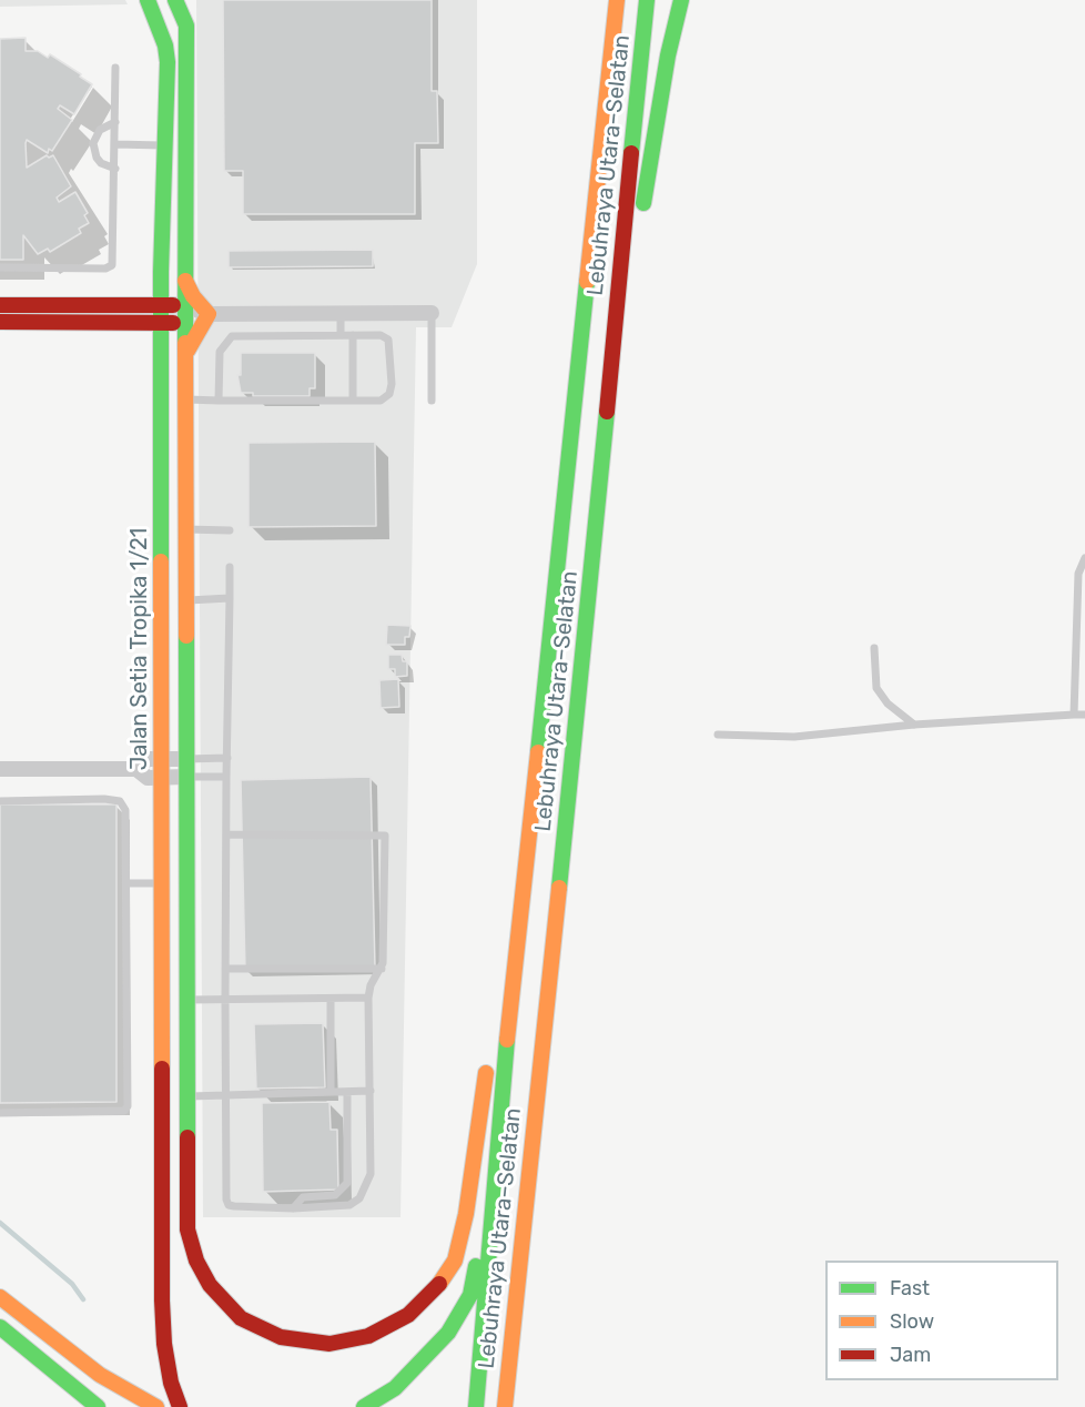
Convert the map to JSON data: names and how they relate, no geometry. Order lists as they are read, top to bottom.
{
  "streets": {
    "main road": ["Lebuhraya Utara–Selatan", "Jalan Setia Tropika 1/21"]
  },
  "crossings": [
    ["Lebuhraya Utara–Selatan", "Jalan Setia Tropika 1/21"]
  ],
  "legend": ["Fast", "Slow", "Jam"]
}
